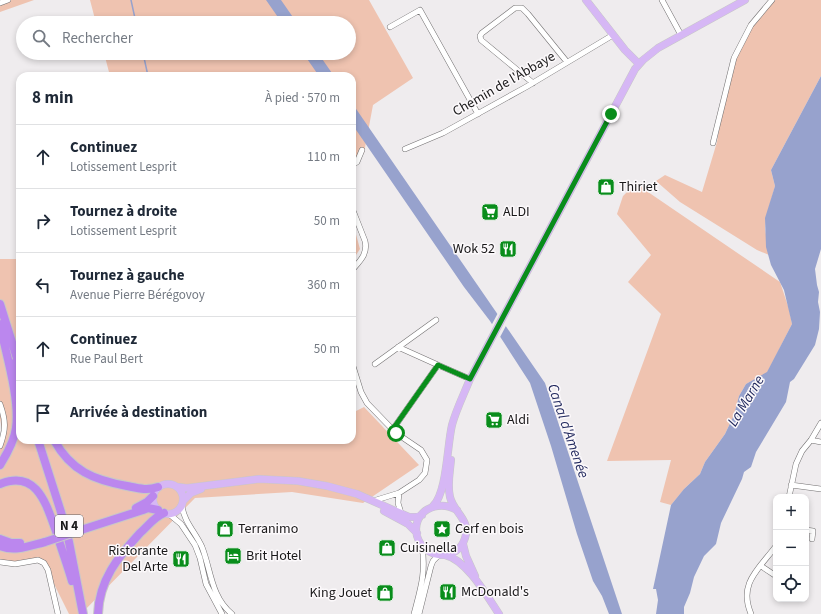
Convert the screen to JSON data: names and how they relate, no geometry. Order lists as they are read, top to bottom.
{
  "streets": {
    "highway": ["N 4"],
    "street": ["Chemin de l'Abbaye"]
  },
  "water": ["La Marne", "Canal d'Amenée"],
  "places": {
    "shop": [
      "Thiriet",
      "Terranimo",
      "Cuisinella",
      "King Jouet"
    ],
    "supermarket": ["ALDI", "Aldi"],
    "restaurant": ["Wok 52", "Ristorante Del Arte", "McDonald's"],
    "place": ["Cerf en bois"],
    "hotel": ["Brit Hotel"]
  },
  "page": {
    "search": "Rechercher",
    "heading": ["8 min", "À pied · 570 m"],
    "list": [
      ["Continuez", "Lotissement Lesprit", "110 m"],
      ["Tournez à droite", "Lotissement Lesprit", "50 m"],
      ["Tournez à gauche", "Avenue Pierre Bérégovoy", "360 m"],
      ["Continuez", "Rue Paul Bert", "50 m"],
      "Arrivée à destination"
    ],
    "map_buttons": ["+", "−"]
  }
}
